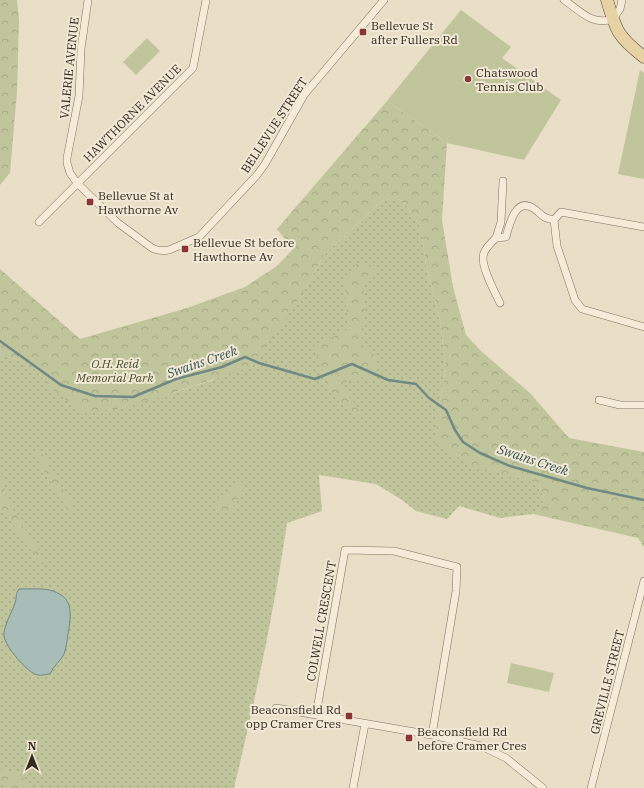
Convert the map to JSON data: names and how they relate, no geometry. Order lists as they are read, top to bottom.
{
  "streets": {
    "street": [
      "VALERIE AVENUE",
      "HAWTHORNE AVENUE",
      "BELLEVUE STREET",
      "COLWELL CRESCENT",
      "GREVILLE STREET"
    ]
  },
  "crossings": [
    ["VALERIE AVENUE", "HAWTHORNE AVENUE"],
    ["VALERIE AVENUE", "BELLEVUE STREET"],
    ["HAWTHORNE AVENUE", "BELLEVUE STREET"]
  ],
  "water": ["Swains Creek"],
  "parks": ["O.H. Reid Memorial Park"],
  "places": {
    "transit": [
      "Bellevue St after Fullers Rd",
      "Bellevue St at Hawthorne Av",
      "Bellevue St before Hawthorne Av",
      "Beaconsfield Rd opp Cramer Cres",
      "Beaconsfield Rd before Cramer Cres"
    ],
    "other": ["Chatswood Tennis Club"]
  },
  "north": "top"
}
